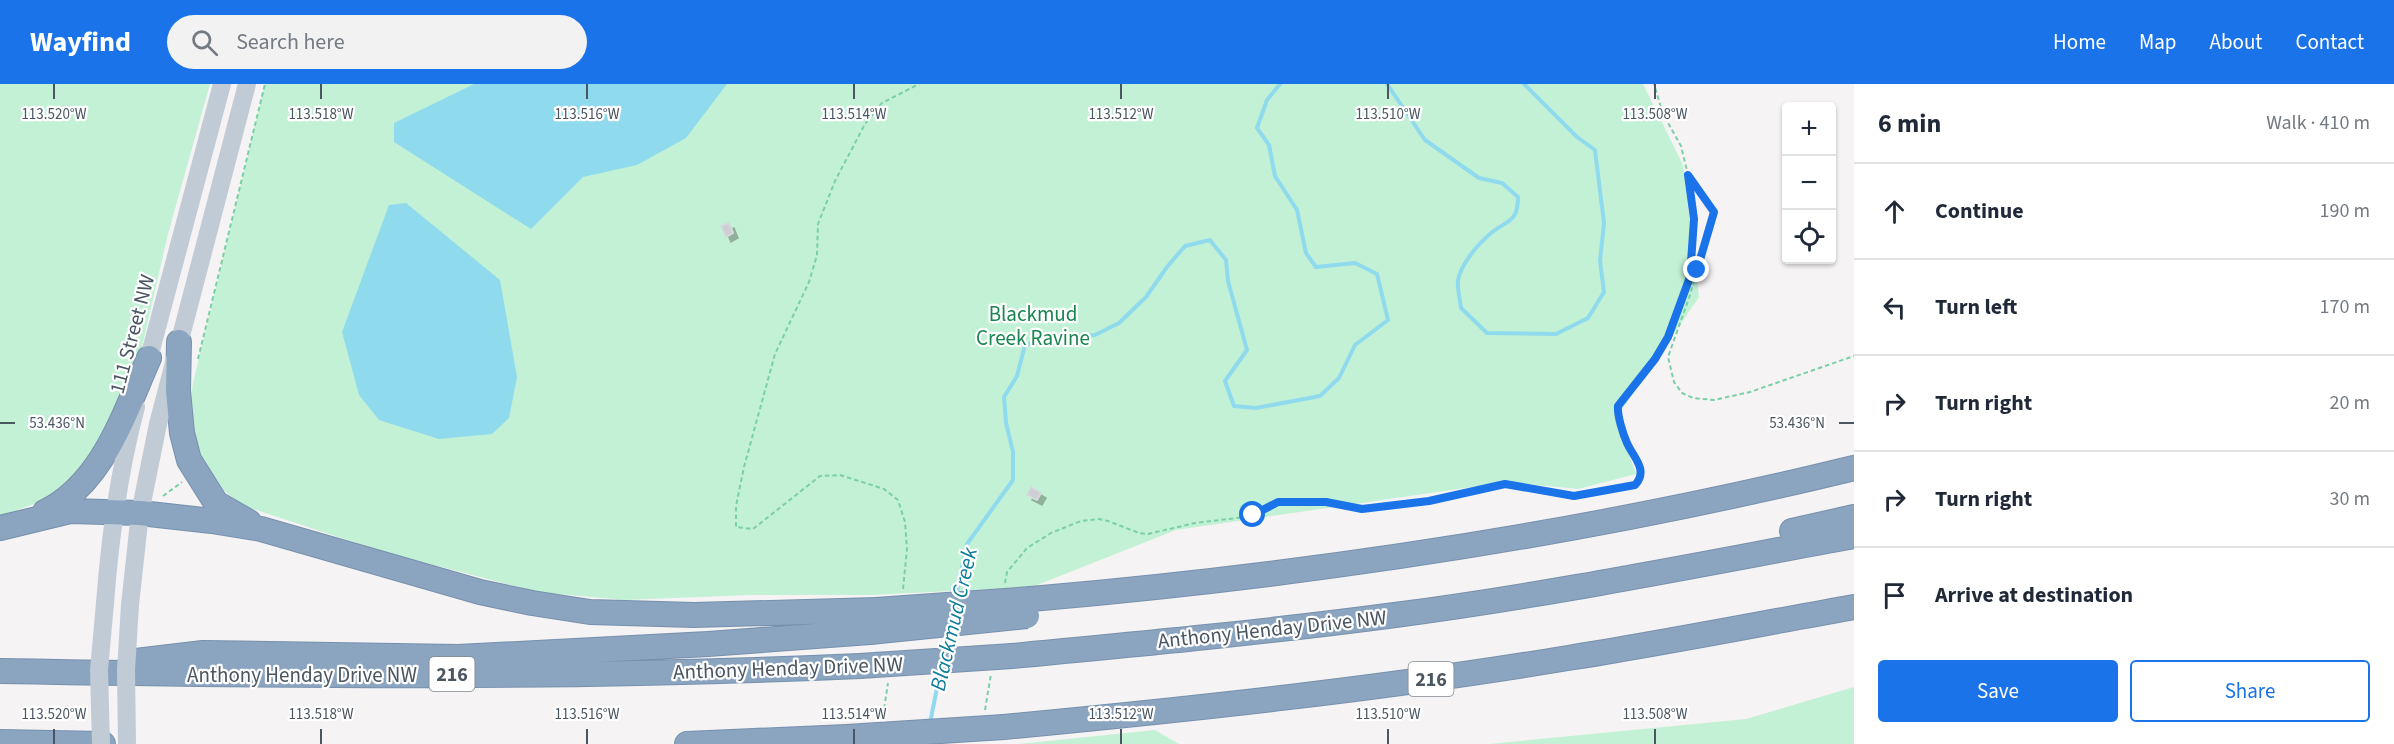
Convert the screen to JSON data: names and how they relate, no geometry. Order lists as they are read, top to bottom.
{
  "streets": {
    "highway": ["Anthony Henday Drive NW", "216"],
    "main road": ["111 Street NW"]
  },
  "water": ["Blackmud Creek"],
  "parks": ["Blackmud Creek Ravine"],
  "page": {
    "header": "Wayfind",
    "search": "Search here",
    "nav": [
      "Home",
      "Map",
      "About",
      "Contact"
    ],
    "heading": ["6 min", "Walk · 410 m"],
    "map_buttons": ["+", "−"],
    "list": [
      ["Continue", "190 m"],
      ["Turn left", "170 m"],
      ["Turn right", "20 m"],
      ["Turn right", "30 m"],
      "Arrive at destination"
    ],
    "buttons": ["Save", "Share"]
  },
  "coordinates": [
    "113.520°W",
    "113.518°W",
    "113.516°W",
    "113.514°W",
    "113.512°W",
    "113.510°W",
    "113.508°W",
    "53.436°N"
  ]
}
